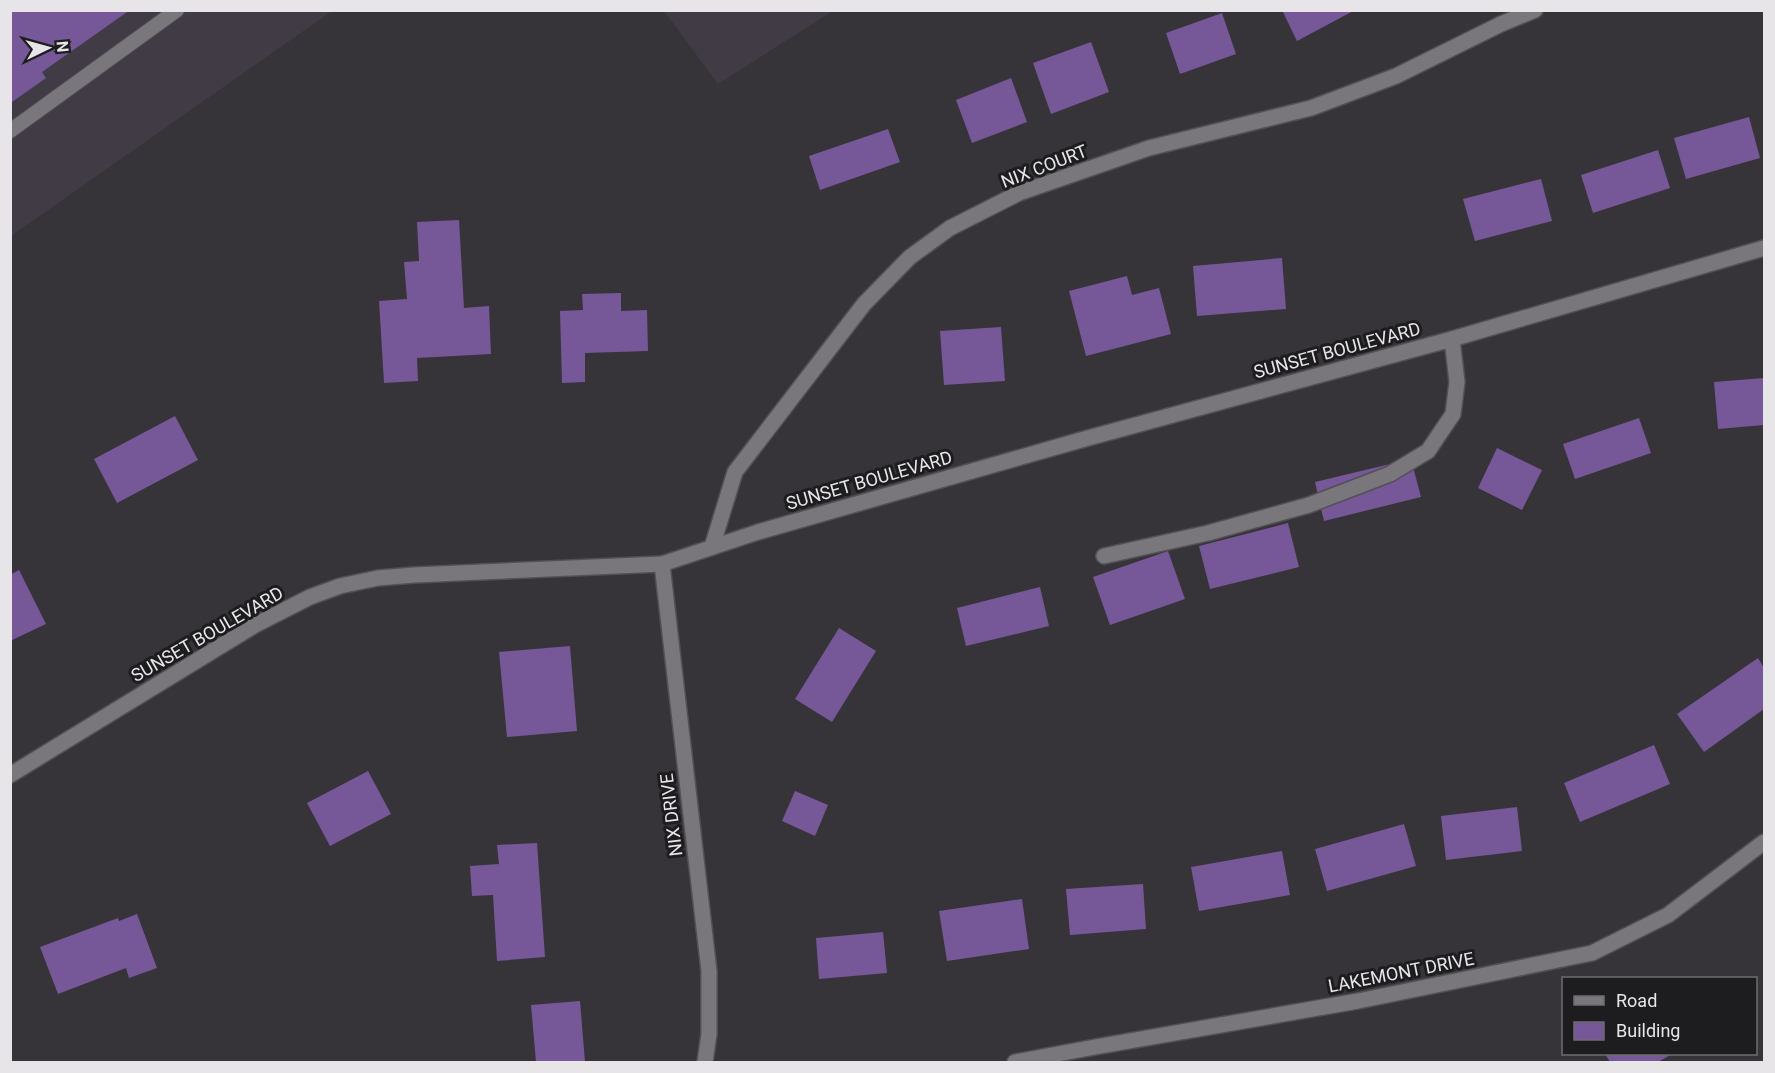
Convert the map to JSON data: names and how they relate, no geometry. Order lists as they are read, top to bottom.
{
  "streets": {
    "street": [
      "NIX COURT",
      "SUNSET BOULEVARD",
      "NIX DRIVE",
      "LAKEMONT DRIVE"
    ]
  },
  "crossings": [
    ["NIX COURT", "SUNSET BOULEVARD"],
    ["SUNSET BOULEVARD", "NIX DRIVE"]
  ],
  "legend": ["Road", "Building"],
  "north": "right"
}
